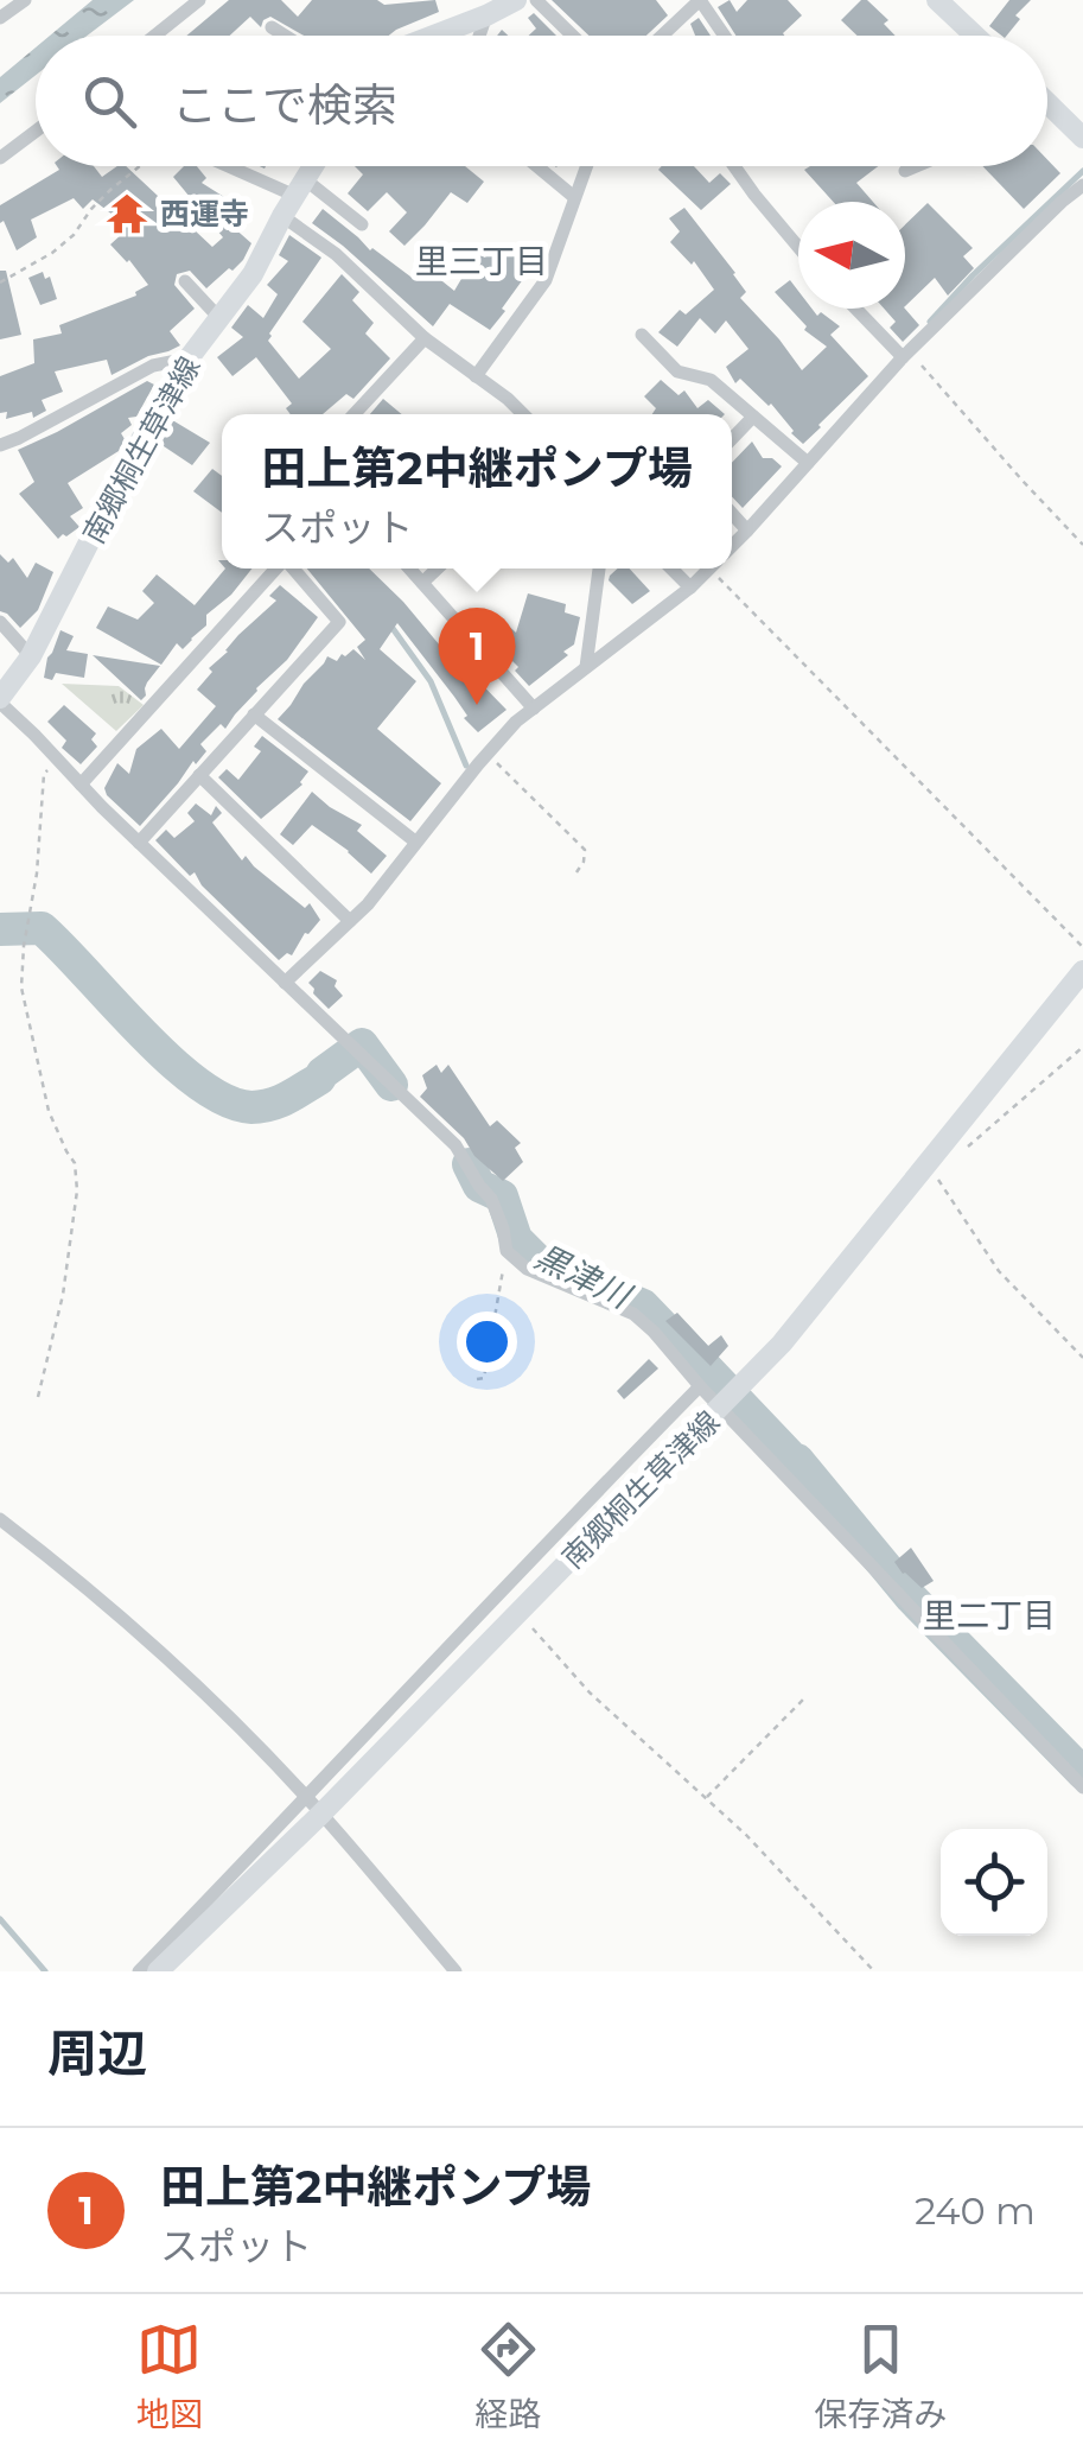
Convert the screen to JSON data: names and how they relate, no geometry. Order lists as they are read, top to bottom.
{
  "streets": {
    "main road": ["南郷桐生草津線"]
  },
  "districts": ["里三丁目", "里二丁目"],
  "water": ["黒津川"],
  "places": {
    "temple": ["西運寺"]
  },
  "north": "left",
  "page": {
    "search": "ここで検索",
    "popup": ["田上第2中継ポンプ場", "スポット"],
    "pins": "1",
    "heading": "周辺",
    "list": [
      {
        "mark": "1",
        "name": "田上第2中継ポンプ場",
        "note": "スポット",
        "value": "240 m"
      }
    ],
    "nav": ["地図", "経路", "保存済み"]
  }
}
